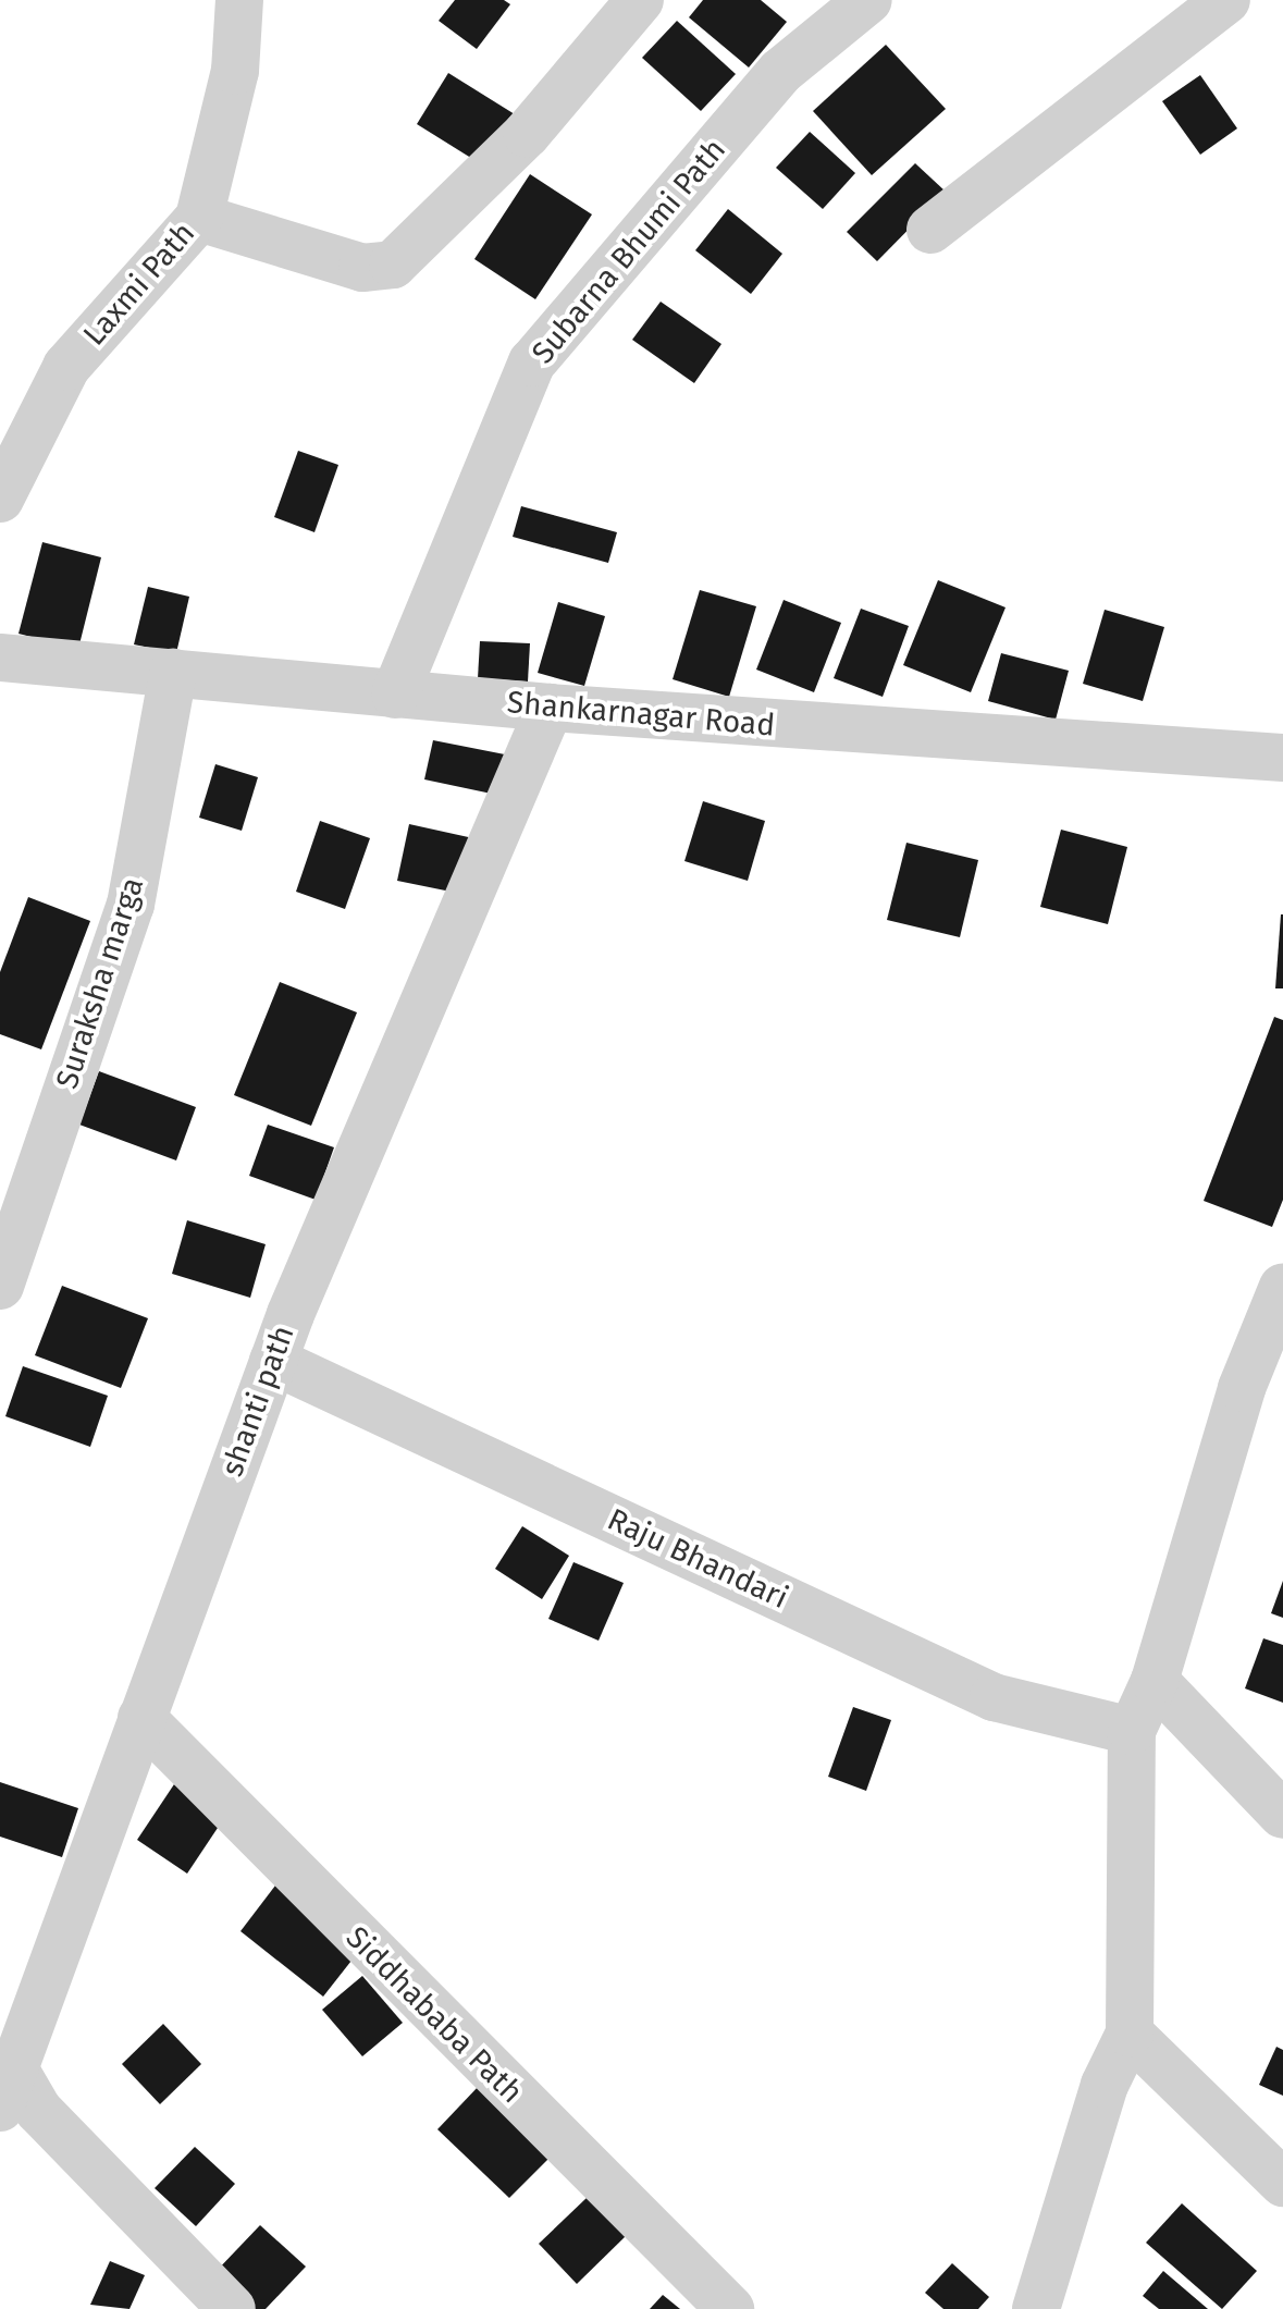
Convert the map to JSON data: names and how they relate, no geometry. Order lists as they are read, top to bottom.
{
  "streets": {
    "street": [
      "Subarna Bhumi Path",
      "Laxmi Path",
      "Shankarnagar Road",
      "Suraksha marga",
      "shanti path",
      "Raju Bhandari",
      "Siddhababa Path"
    ]
  },
  "crossings": [
    ["Subarna Bhumi Path", "Shankarnagar Road"],
    ["Shankarnagar Road", "Suraksha marga"],
    ["Shankarnagar Road", "shanti path"],
    ["shanti path", "Raju Bhandari"],
    ["shanti path", "Siddhababa Path"]
  ]
}
